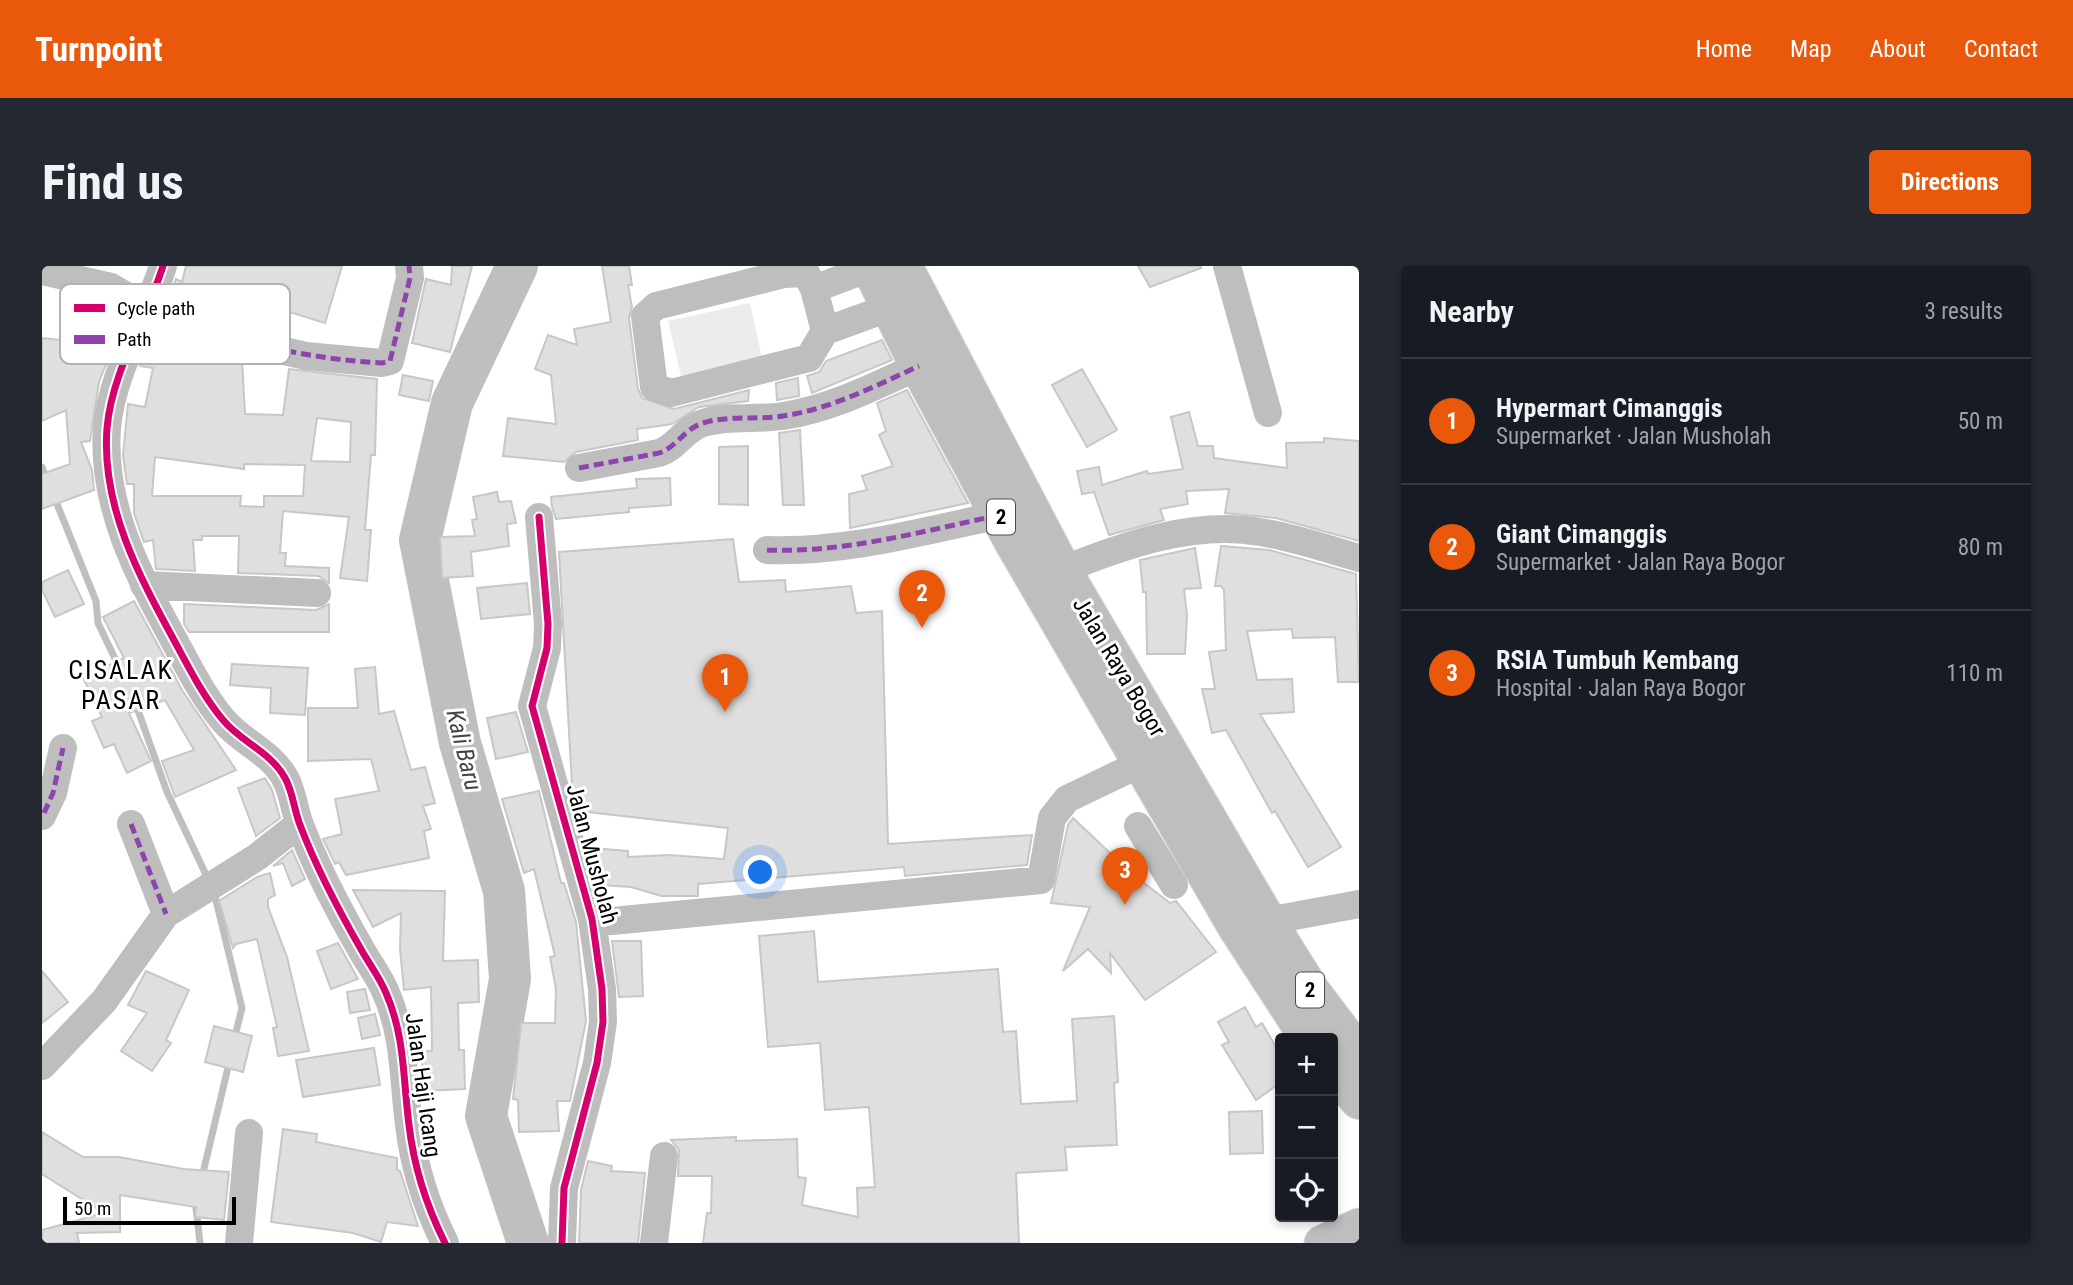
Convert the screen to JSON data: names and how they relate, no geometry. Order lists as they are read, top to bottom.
{
  "streets": {
    "highway": ["2", "Jalan Raya Bogor"],
    "street": ["Jalan Musholah", "Jalan Haji Icang"]
  },
  "districts": ["CISALAK PASAR"],
  "water": ["Kali Baru"],
  "legend": ["Cycle path", "Path"],
  "scale_bar": "50 m",
  "page": {
    "header": "Turnpoint",
    "nav": [
      "Home",
      "Map",
      "About",
      "Contact"
    ],
    "buttons": "Directions",
    "title": "Find us",
    "heading": ["Nearby", "3 results"],
    "list": [
      {
        "mark": "1",
        "name": "Hypermart Cimanggis",
        "note": "Supermarket · Jalan Musholah",
        "value": "50 m"
      },
      {
        "mark": "2",
        "name": "Giant Cimanggis",
        "note": "Supermarket · Jalan Raya Bogor",
        "value": "80 m"
      },
      {
        "mark": "3",
        "name": "RSIA Tumbuh Kembang",
        "note": "Hospital · Jalan Raya Bogor",
        "value": "110 m"
      }
    ],
    "pins": ["2", "1", "3"],
    "map_buttons": ["+", "−"],
    "scale": "50 m"
  }
}
